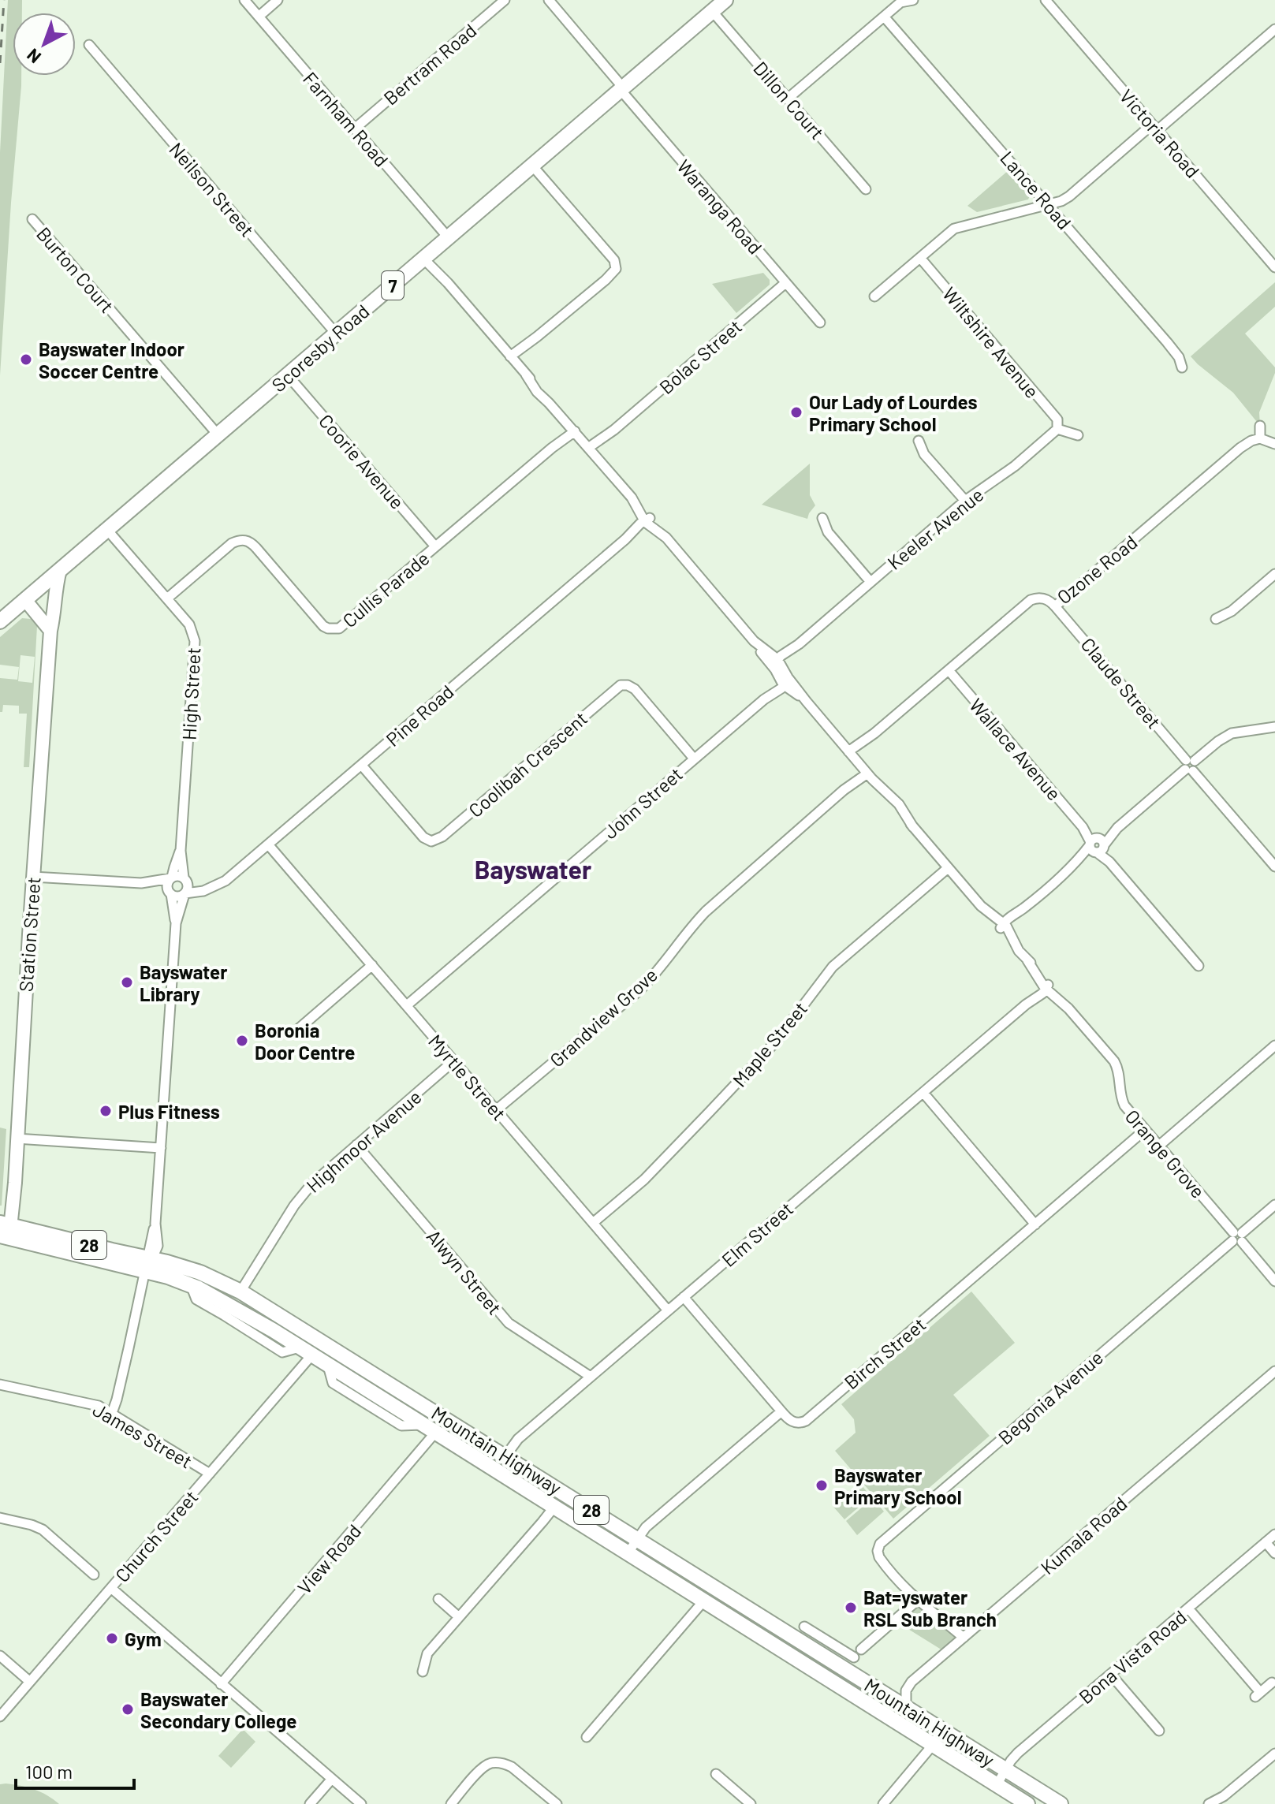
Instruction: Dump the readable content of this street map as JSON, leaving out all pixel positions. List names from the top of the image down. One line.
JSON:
{"streets":{"main road":["7","Scoresby Road","Station Street","28","Mountain Highway"],"street":["Bertram Road","Dillon Court","Farnham Road","Victoria Road","Neilson Street","Lance Road","Waranga Road","Burton Court","Wiltshire Avenue","Bolac Street","Coorie Avenue","Keeler Avenue","Ozone Road","Cullis Parade","Claude Street","High Street","Pine Road","Wallace Avenue","Coolibah Crescent","John Street","Grandview Grove","Maple Street","Myrtle Street","Highmoor Avenue","Orange Grove","Elm Street","Alwyn Street","Birch Street","Begonia Avenue","James Street","Kumala Road","Church Street","View Road","Bona Vista Road"]},"crossings":[["Bertram Road","Farnham Road"],["Dillon Court","Scoresby Road"],["Farnham Road","Scoresby Road"],["Neilson Street","Scoresby Road"],["Waranga Road","Scoresby Road"],["Waranga Road","Bolac Street"],["Burton Court","Scoresby Road"],["Wiltshire Avenue","Keeler Avenue"],["Scoresby Road","Coorie Avenue"],["Scoresby Road","High Street"],["Scoresby Road","Station Street"],["Scoresby Road","Orange Grove"],["Bolac Street","Orange Grove"],["Coorie Avenue","Cullis Parade"],["Keeler Avenue","Orange Grove"],["Ozone Road","Claude Street"],["Ozone Road","Wallace Avenue"],["Ozone Road","Orange Grove"],["Cullis Parade","High Street"],["Cullis Parade","Orange Grove"],["High Street","Pine Road"],["Pine Road","Coolibah Crescent"],["Pine Road","Myrtle Street"],["Pine Road","Orange Grove"],["Coolibah Crescent","John Street"],["John Street","Myrtle Street"],["John Street","Orange Grove"],["Station Street","Mountain Highway"],["Grandview Grove","Myrtle Street"],["Grandview Grove","Orange Grove"],["Maple Street","Myrtle Street"],["Maple Street","Orange Grove"],["Myrtle Street","Highmoor Avenue"],["Myrtle Street","Elm Street"],["Highmoor Avenue","Alwyn Street"],["Highmoor Avenue","Mountain Highway"],["Orange Grove","Elm Street"],["Orange Grove","Birch Street"],["Orange Grove","Begonia Avenue"],["Elm Street","Alwyn Street"],["Elm Street","Mountain Highway"],["James Street","Church Street"],["Mountain Highway","Kumala Road"],["Mountain Highway","Church Street"],["Mountain Highway","View Road"],["Mountain Highway","Bona Vista Road"]],"districts":["Bayswater"],"places":["Bayswater Indoor Soccer Centre","Our Lady of Lourdes Primary School","Bayswater Library","Boronia Door Centre","Plus Fitness","Bayswater Primary School","Bat=yswater RSL Sub Branch","Gym","Bayswater Secondary College"],"scale_bar":"100 m","north":"bottom left"}
